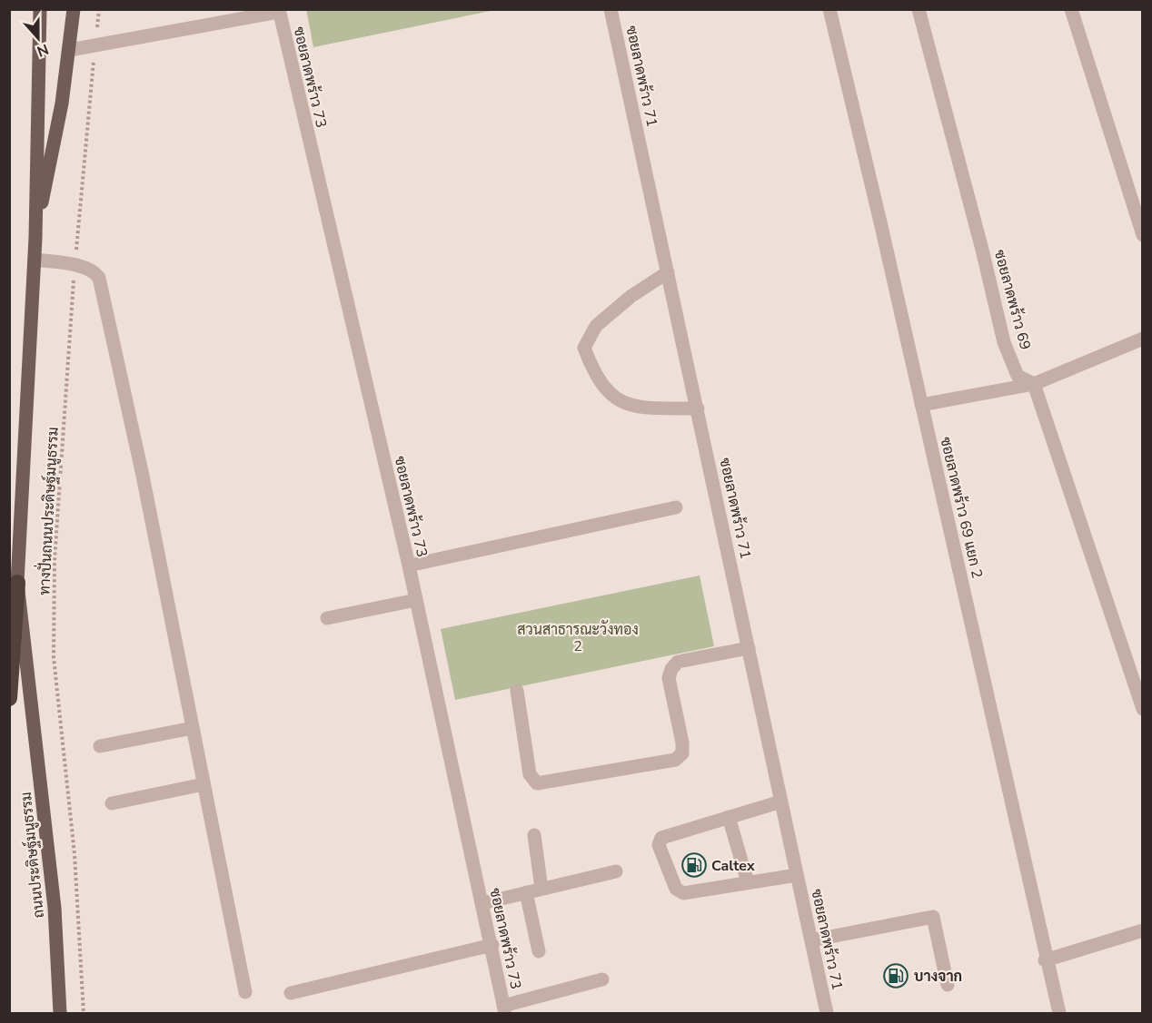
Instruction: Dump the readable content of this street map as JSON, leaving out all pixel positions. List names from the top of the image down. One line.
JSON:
{"streets":{"main road":["ถนนประดิษฐ์มนูธรรม"],"street":["ซอยลาดพร้าว 71","ซอยลาดพร้าว 73","ซอยลาดพร้าว 69","ซอยลาดพร้าว 69 แยก 2"],"path":["ทางปั่นถนนประดิษฐ์มนูธรรม"]},"parks":["สวนสาธารณะวังทอง 2"],"places":{"fuel station":["Caltex","บางจาก"]},"north":"bottom"}
